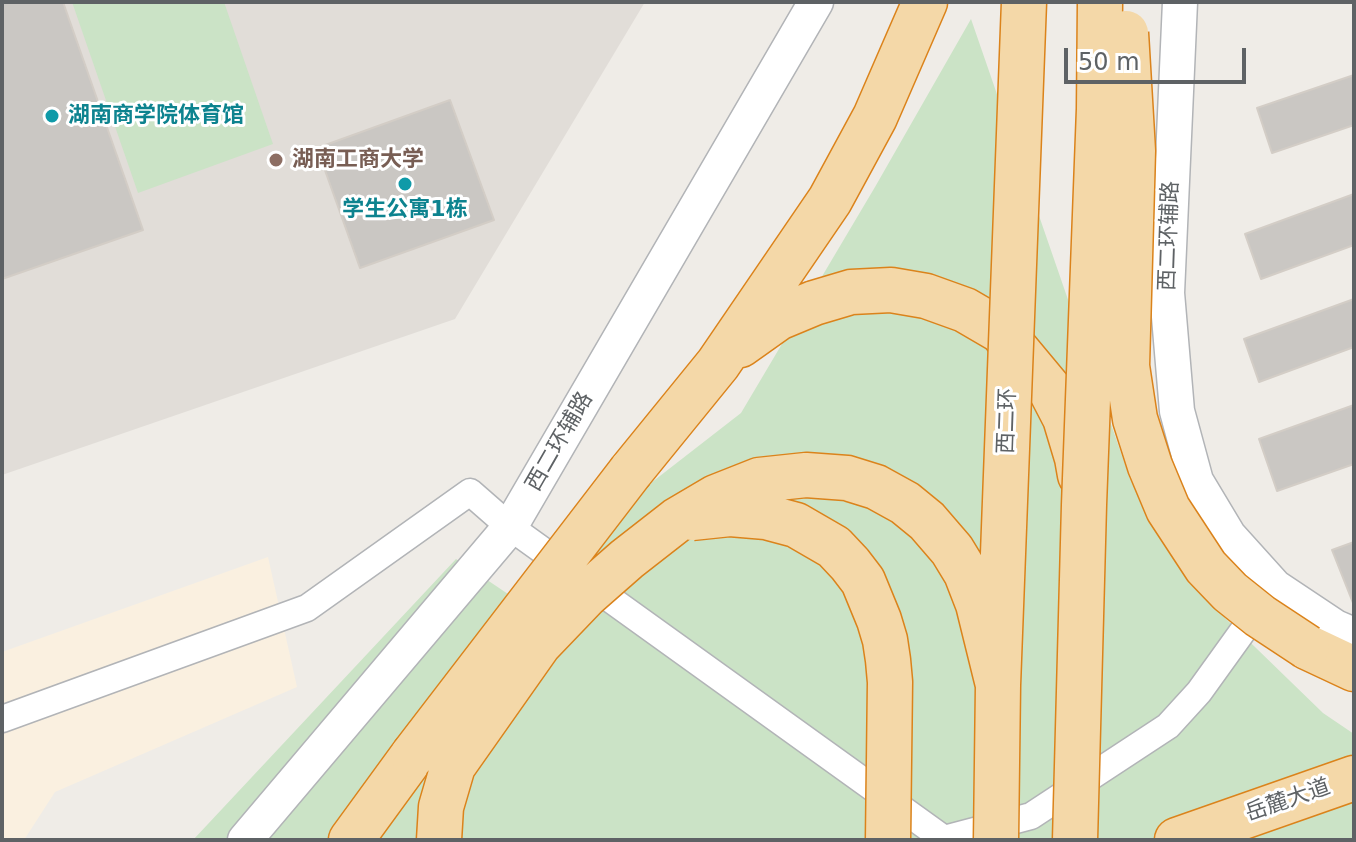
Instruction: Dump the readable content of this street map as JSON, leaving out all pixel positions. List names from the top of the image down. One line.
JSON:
{"streets":{"highway":["西二环","岳麓大道"],"street":["西二环辅路"]},"places":["湖南商学院体育馆","湖南工商大学","学生公寓1栋"],"scale_bar":"50 m"}
